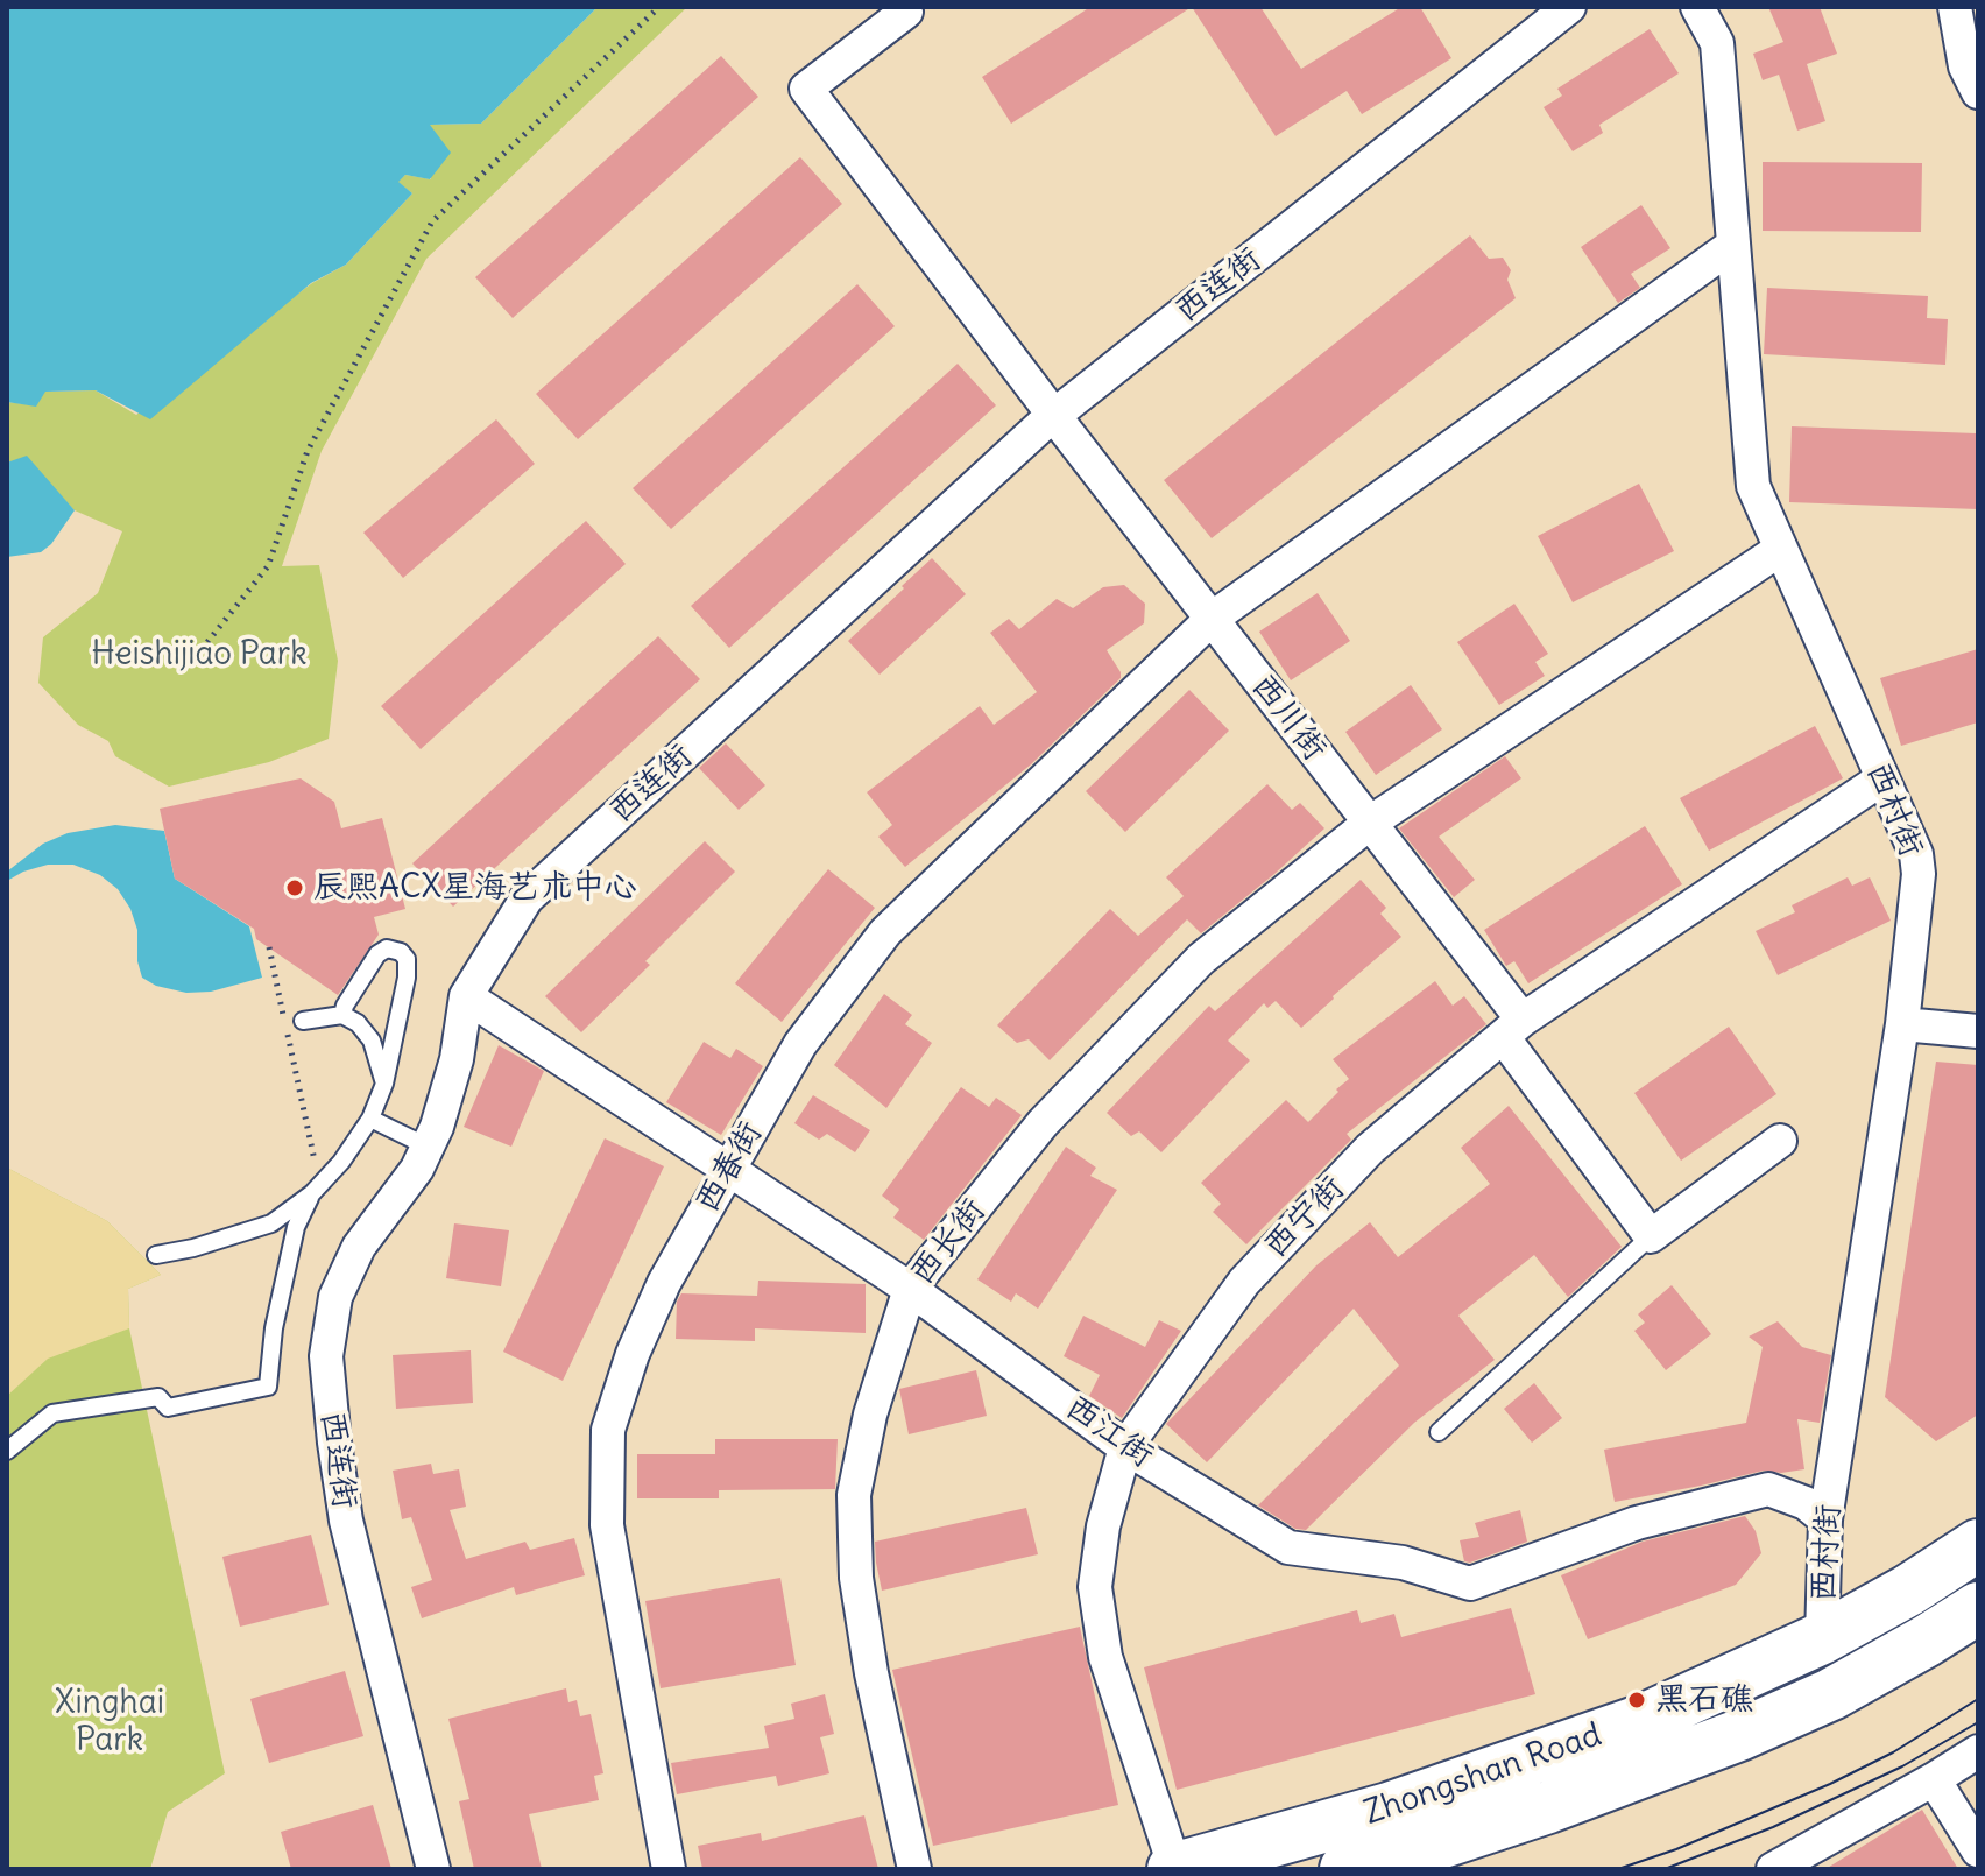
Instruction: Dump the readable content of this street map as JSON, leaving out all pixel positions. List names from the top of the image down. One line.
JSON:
{"streets":{"highway":["Zhongshan Road"],"street":["西连街","西川街","西村街","西春街","西宁街","西长街","西江街"]},"crossings":[["西连街","西川街"],["西连街","西江街"],["西川街","西春街"],["西川街","西宁街"],["西川街","西长街"],["西村街","西春街"],["西村街","西宁街"],["西村街","西长街"],["西村街","西江街"],["西村街","Zhongshan Road"],["西春街","西江街"],["西宁街","西江街"],["西宁街","Zhongshan Road"],["西长街","西江街"]],"parks":["Heishijiao Park","Xinghai Park"],"places":["辰熙ACX星海艺术中心","黑石礁"]}
